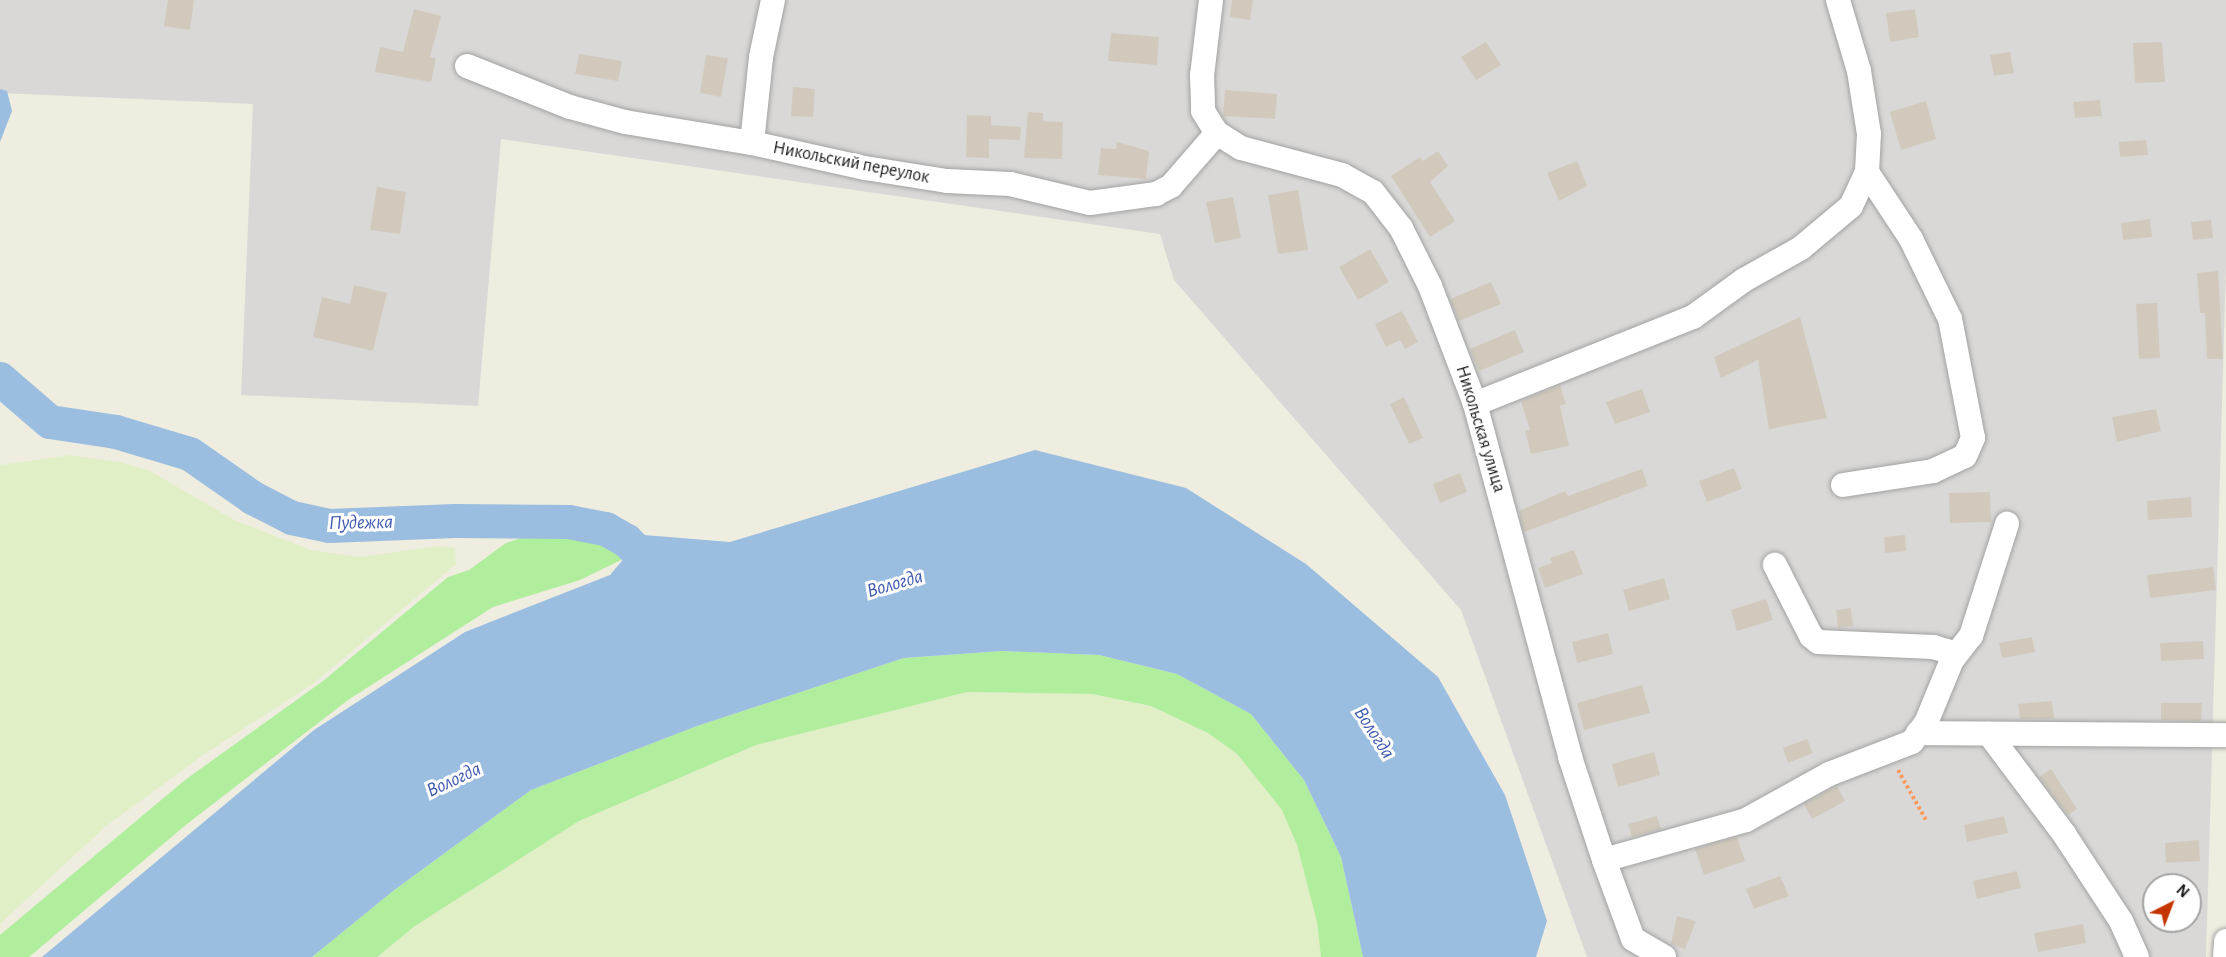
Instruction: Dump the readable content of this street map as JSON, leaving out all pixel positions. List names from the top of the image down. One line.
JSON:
{"streets":{"street":["Никольский переулок","Никольская улица"]},"crossings":[["Никольский переулок","Никольская улица"]],"water":["Пудежка","Вологда"],"north":"top right"}
